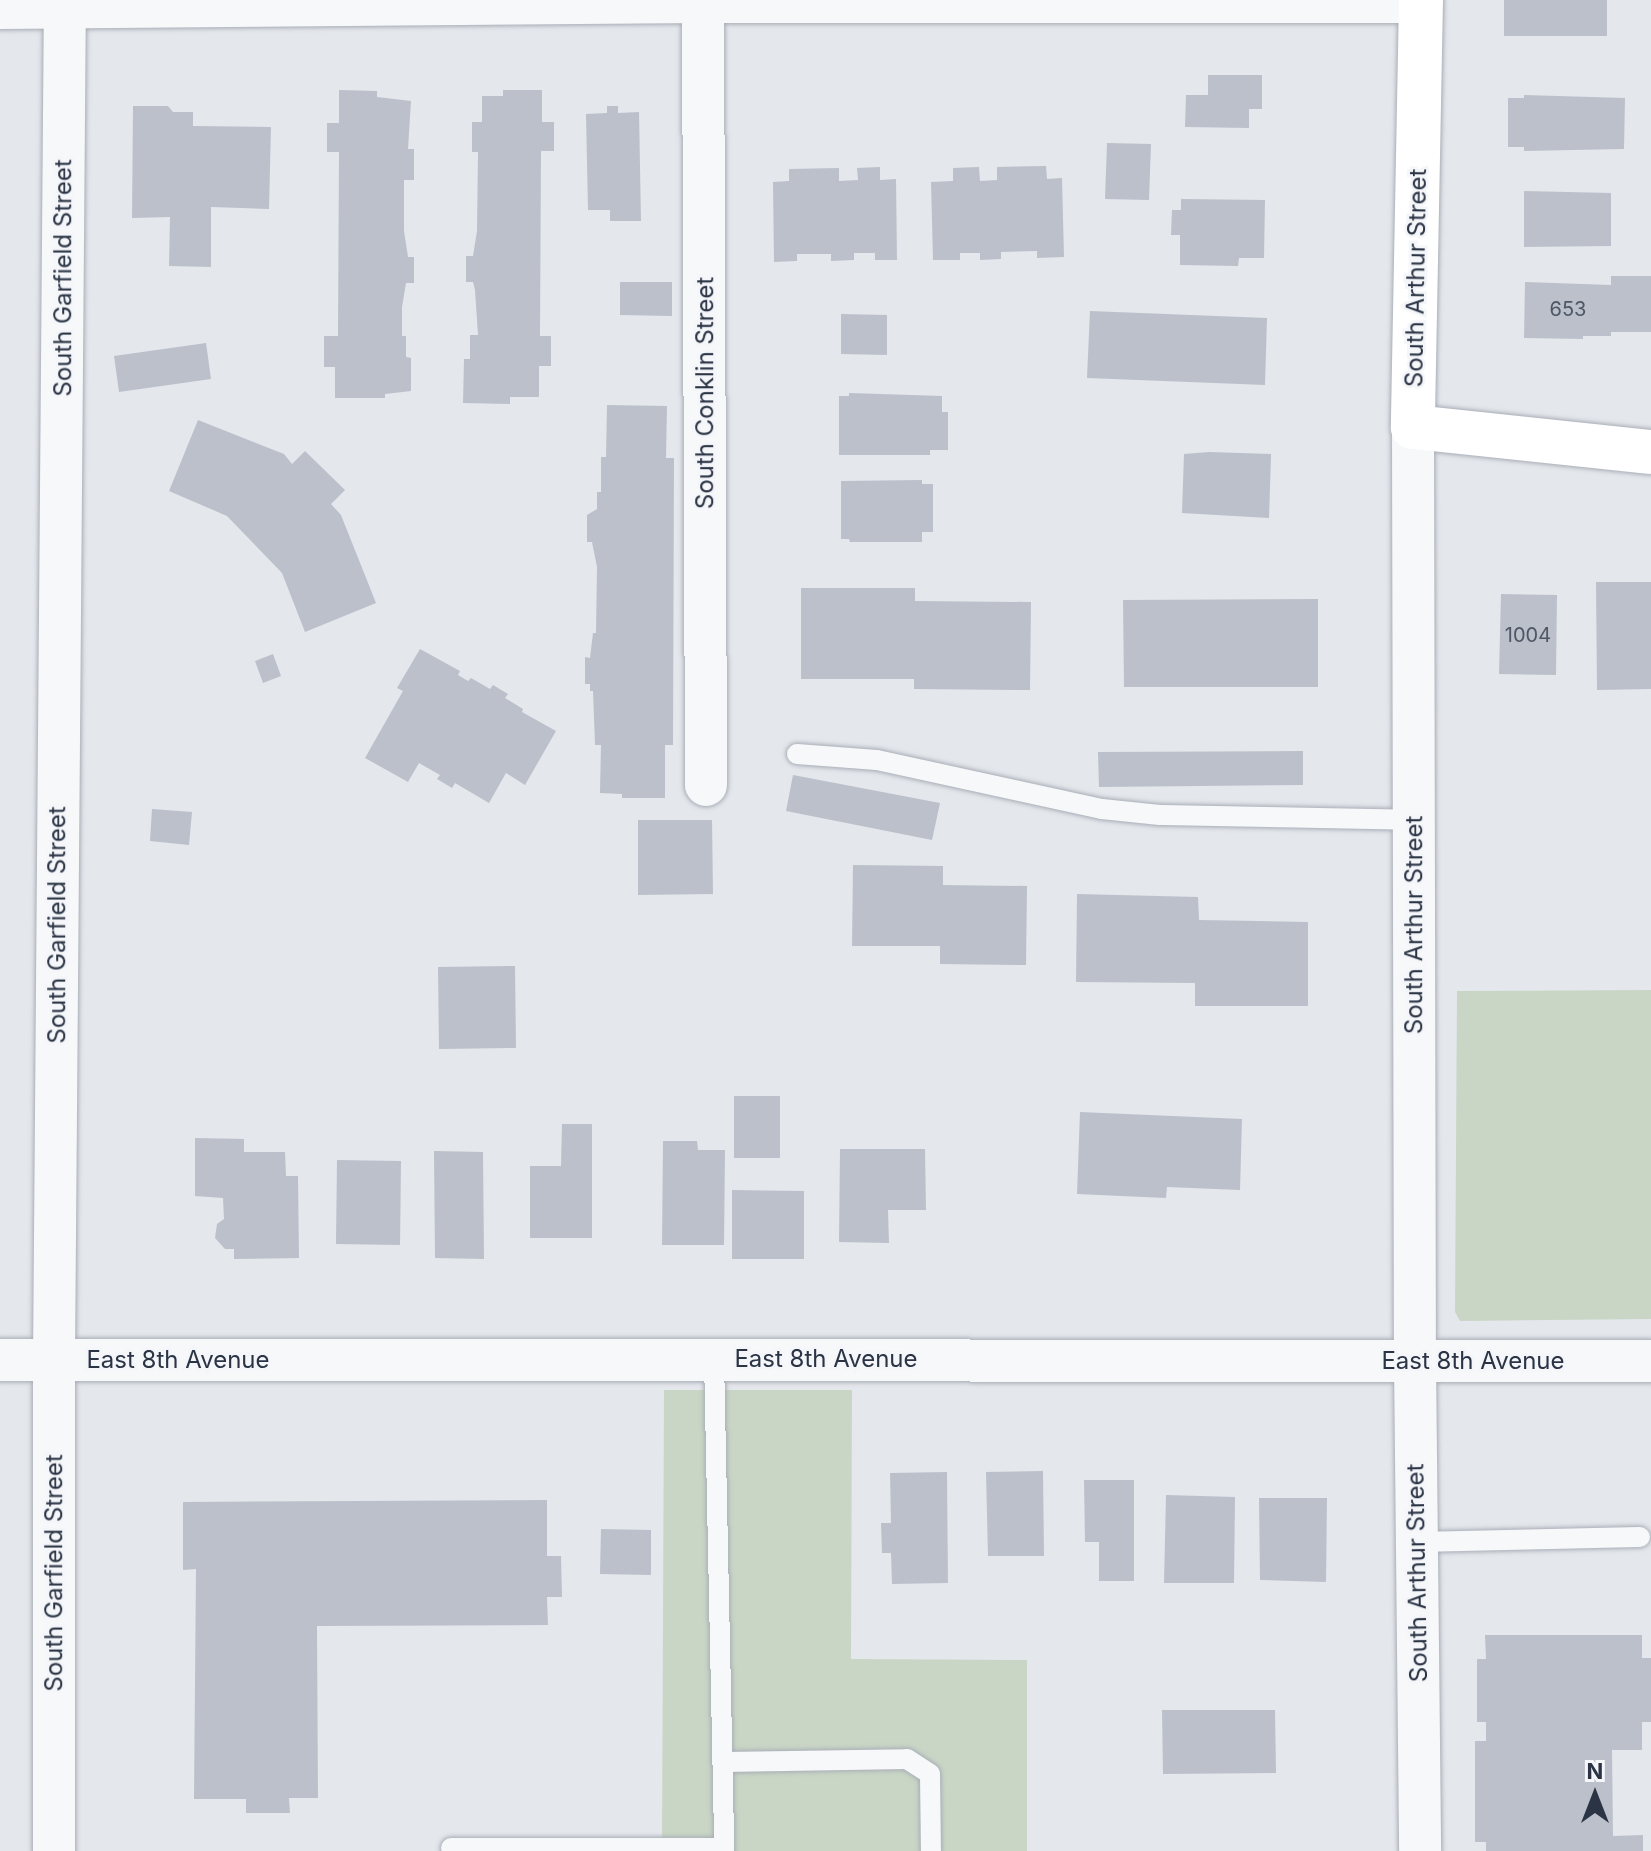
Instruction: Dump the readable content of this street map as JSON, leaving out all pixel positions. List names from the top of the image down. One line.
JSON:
{"streets":{"main road":["South Arthur Street"],"street":["South Garfield Street","South Conklin Street","East 8th Avenue"]},"crossings":[["South Garfield Street","East 8th Avenue"],["South Arthur Street","East 8th Avenue"]],"house_numbers":["653","1004"],"north":"top"}
